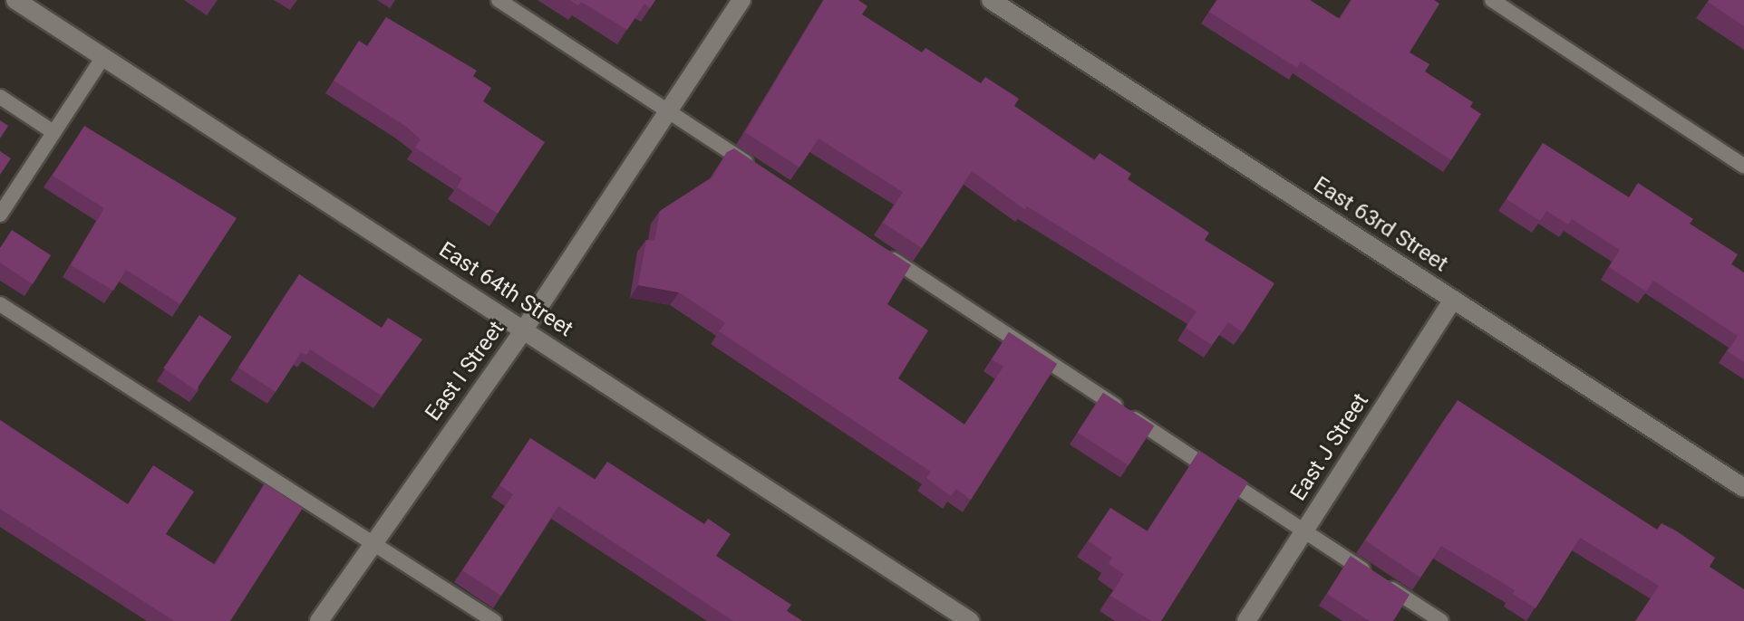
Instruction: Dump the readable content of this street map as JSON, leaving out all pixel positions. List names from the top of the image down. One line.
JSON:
{"streets":{"street":["East 63rd Street","East 64th Street","East I Street","East J Street"]},"crossings":[["East 63rd Street","East J Street"],["East 64th Street","East I Street"]]}
